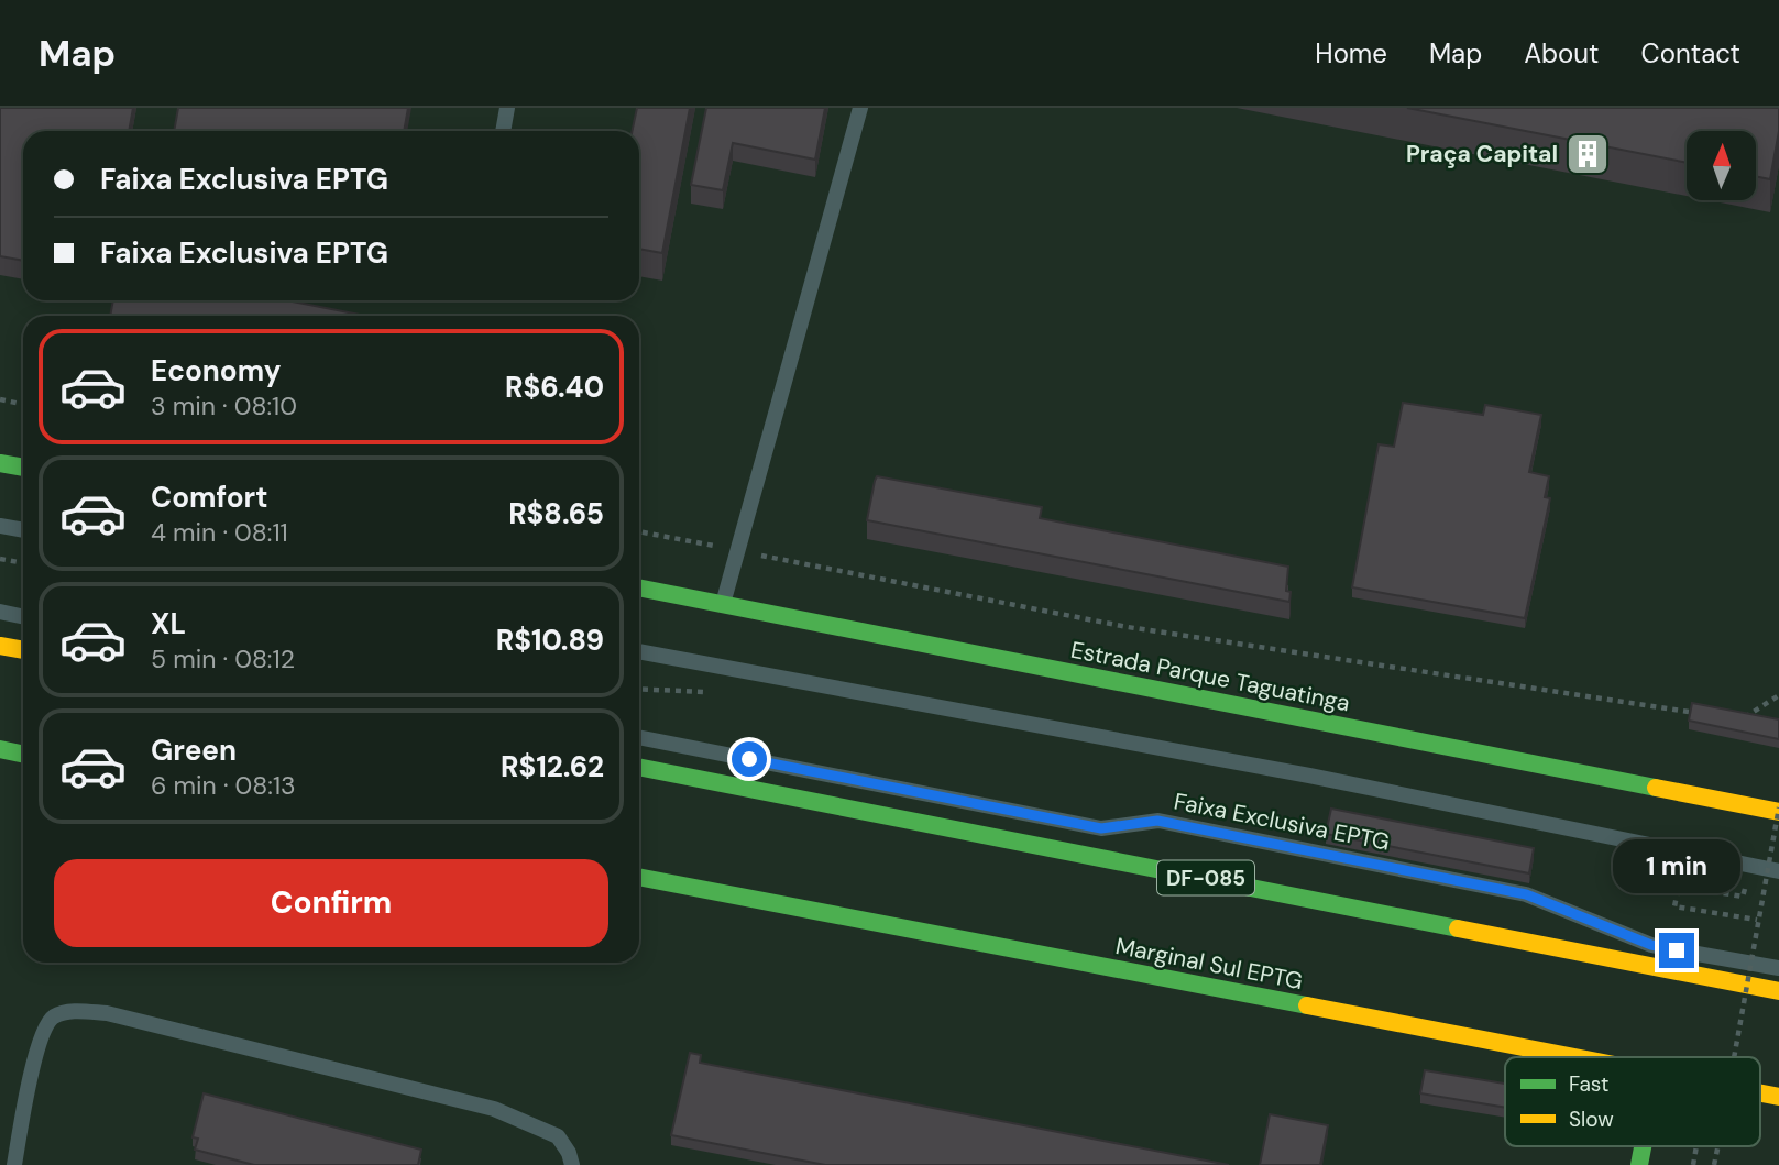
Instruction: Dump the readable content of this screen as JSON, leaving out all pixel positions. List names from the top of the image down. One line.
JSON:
{"streets":{"main road":["Estrada Parque Taguatinga","DF-085","Marginal Sul EPTG"],"lane":["Faixa Exclusiva EPTG"]},"places":{"building":["Praça Capital"]},"legend":["Fast","Slow"],"north":"top","page":{"header":"Map","nav":["Home","Map","About","Contact"],"banner":["Faixa Exclusiva EPTG","Faixa Exclusiva EPTG"],"list":[{"name":"Economy","note":"3 min · 08:10","value":"R$6.40"},{"name":"Comfort","note":"4 min · 08:11","value":"R$8.65"},{"name":"XL","note":"5 min · 08:12","value":"R$10.89"},{"name":"Green","note":"6 min · 08:13","value":"R$12.62"}],"bubble":"1 min","buttons":"Confirm"}}
